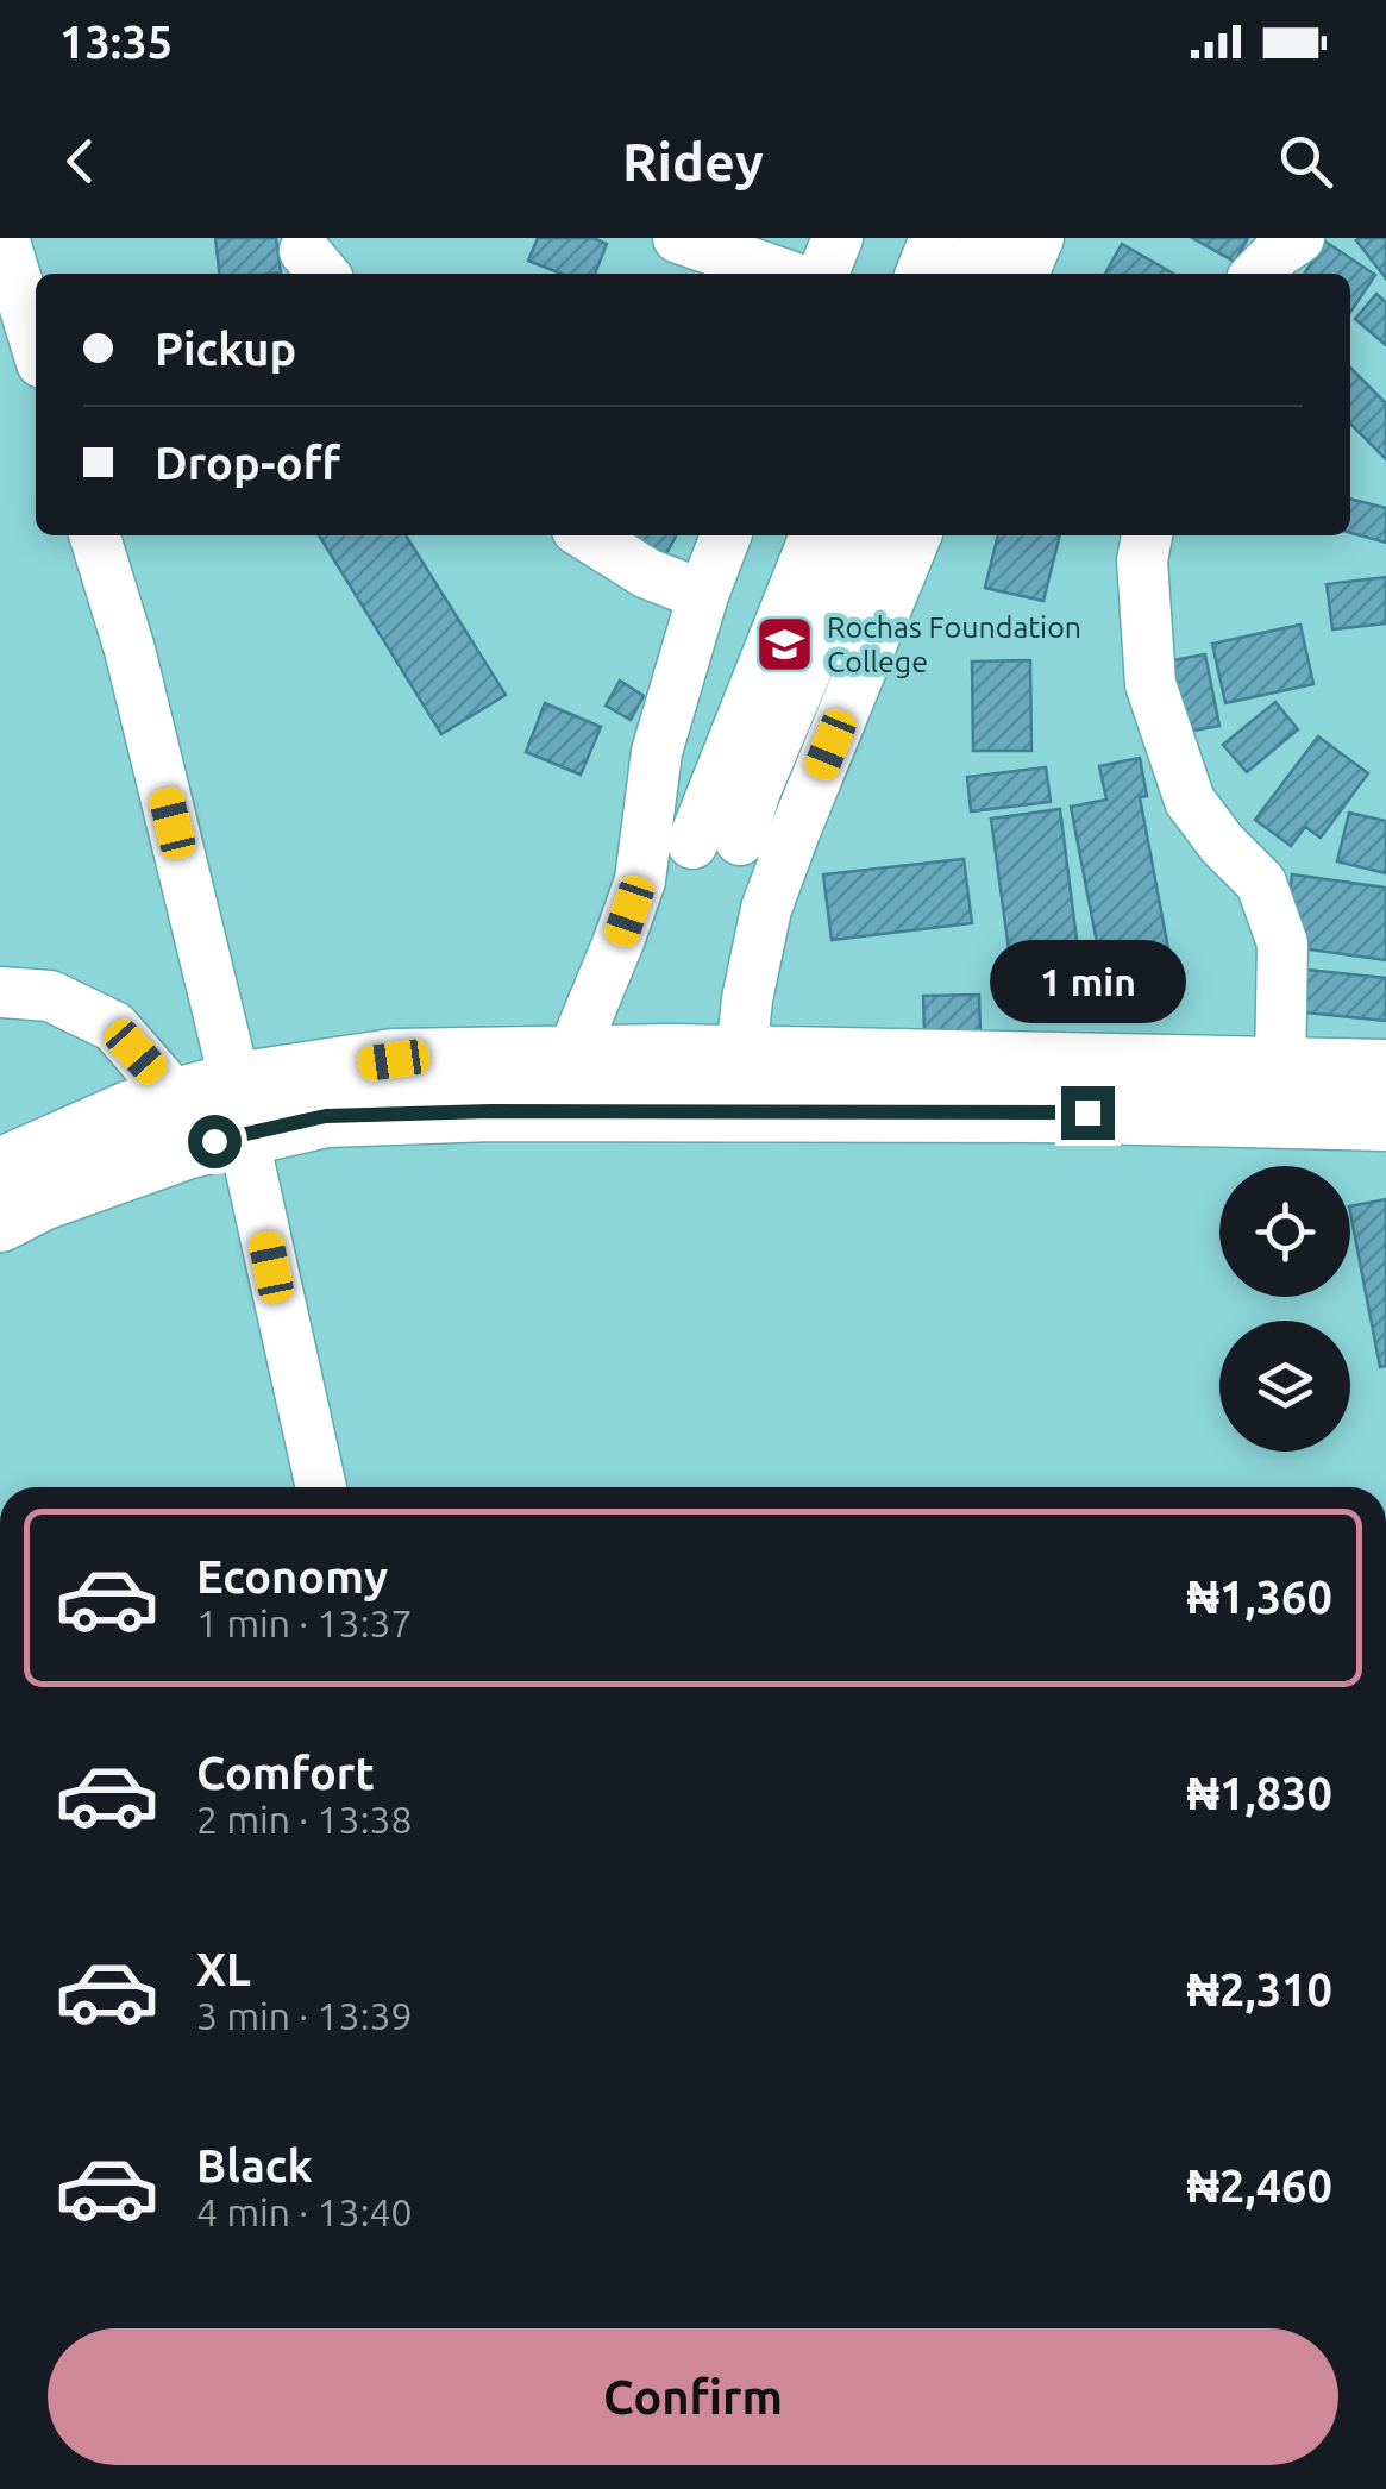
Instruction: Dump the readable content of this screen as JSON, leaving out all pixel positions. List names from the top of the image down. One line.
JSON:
{"places":{"school or university":["Rochas Foundation College"]},"page":{"status":"13:35","header":"Ridey","banner":["Pickup","Drop-off"],"bubble":"1 min","list":[{"name":"Economy","note":"1 min · 13:37","value":"₦1,360"},{"name":"Comfort","note":"2 min · 13:38","value":"₦1,830"},{"name":"XL","note":"3 min · 13:39","value":"₦2,310"},{"name":"Black","note":"4 min · 13:40","value":"₦2,460"}],"buttons":"Confirm"}}
